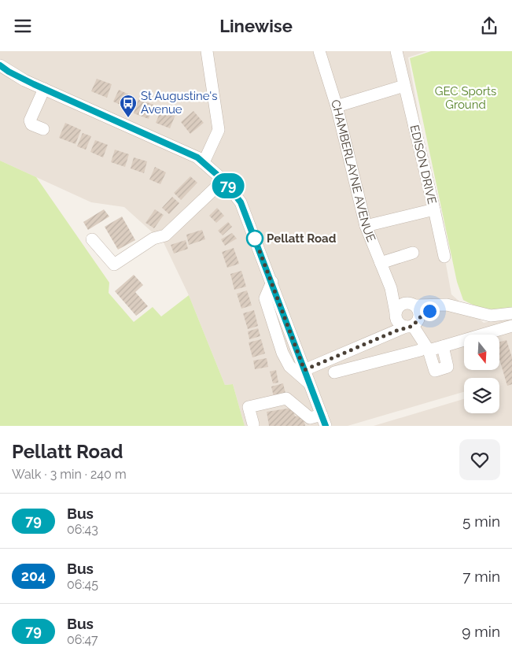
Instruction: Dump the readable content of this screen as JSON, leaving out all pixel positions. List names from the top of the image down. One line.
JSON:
{"streets":{"street":["EDISON DRIVE","CHAMBERLAYNE AVENUE"]},"crossings":[["EDISON DRIVE","CHAMBERLAYNE AVENUE"]],"parks":["GEC Sports Ground"],"places":{"bus stop":["St Augustine's Avenue"],"other":["Pellatt Road"]},"lines":["bus line 79"],"north":"bottom","page":{"header":"Linewise","on_map":"79","heading":["Pellatt Road","Walk · 3 min · 240 m"],"list":[{"mark":"79","name":"Bus","note":"06:43","value":"5 min"},{"mark":"204","name":"Bus","note":"06:45","value":"7 min"},{"mark":"79","name":"Bus","note":"06:47","value":"9 min"}]}}
